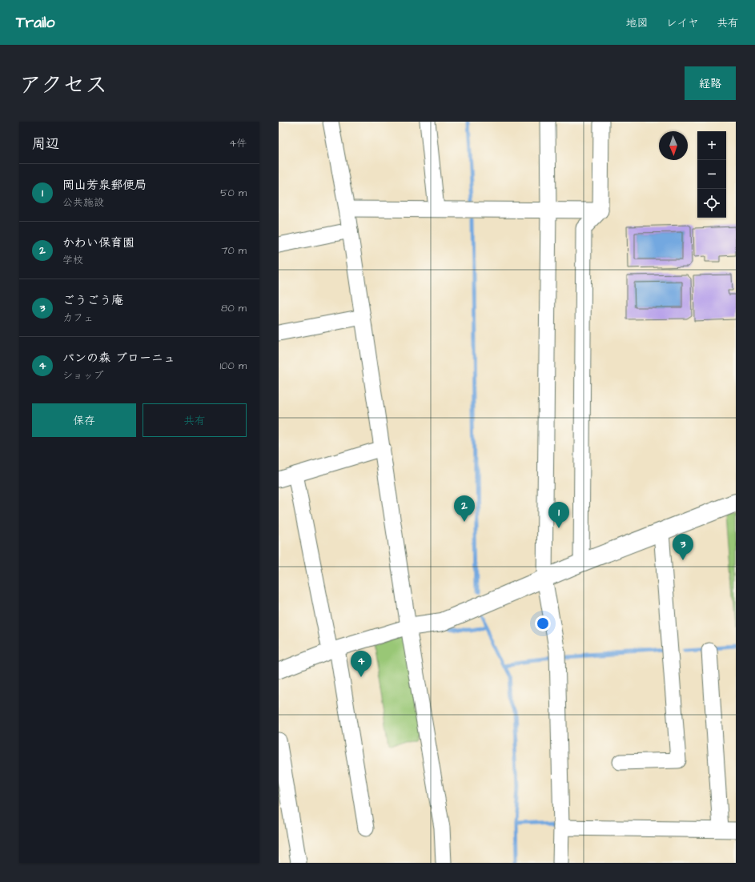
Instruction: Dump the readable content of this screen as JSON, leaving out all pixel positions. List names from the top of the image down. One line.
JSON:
{"north":"bottom","page":{"header":"Trailo","nav":["地図","レイヤ","共有"],"title":"アクセス","buttons":["経路",["保存","共有"]],"heading":["周辺","4件"],"map_buttons":["+","−"],"list":[{"mark":"1","name":"岡山芳泉郵便局","note":"公共施設","value":"50 m"},{"mark":"2","name":"かわい保育園","note":"学校","value":"70 m"},{"mark":"3","name":"ごうごう庵","note":"カフェ","value":"80 m"},{"mark":"4","name":"パンの森 ブローニュ","note":"ショップ","value":"100 m"}],"pins":["2","1","3","4"]}}
